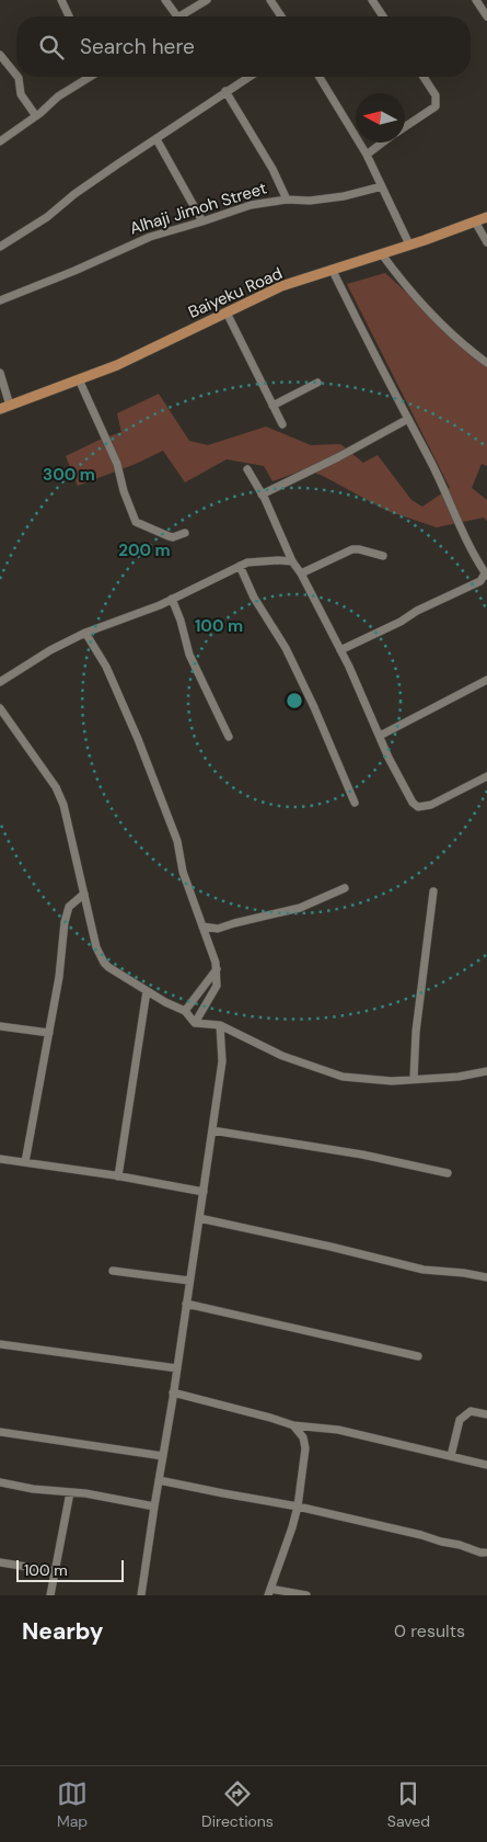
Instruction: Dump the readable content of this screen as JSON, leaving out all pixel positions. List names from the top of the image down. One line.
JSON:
{"streets":{"main road":["Baiyeku Road"],"street":["Alhaji Jimoh Street"]},"scale_bar":"100 m","north":"left","page":{"search":"Search here","scale":"100 m","heading":["Nearby","0 results"],"nav":["Map","Directions","Saved"]},"rings":["300 m","200 m","100 m"]}
